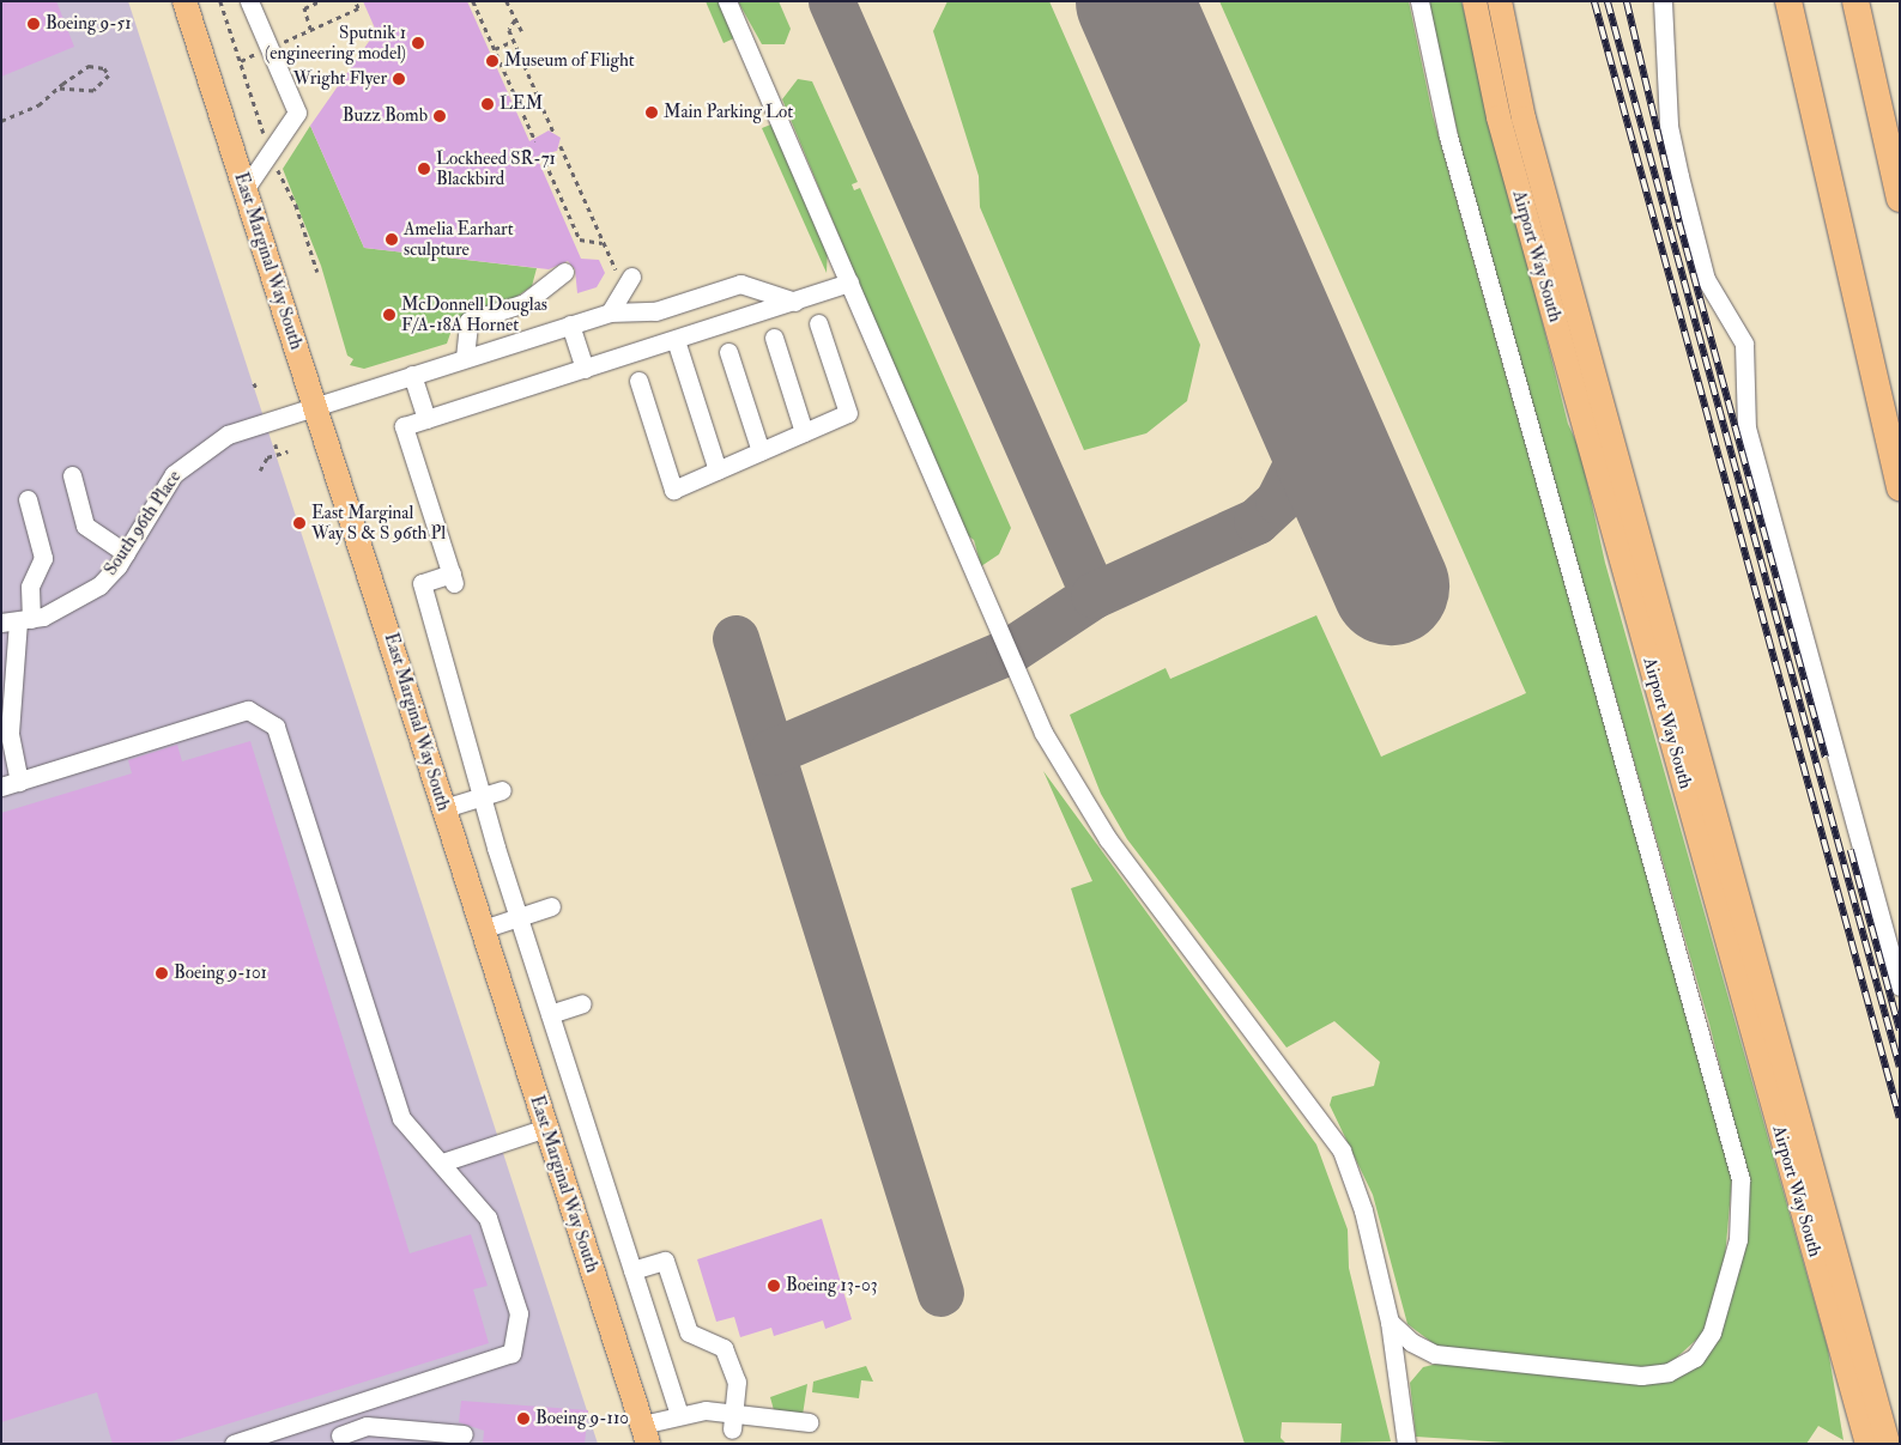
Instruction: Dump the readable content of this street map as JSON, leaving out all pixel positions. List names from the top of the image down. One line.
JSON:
{"streets":{"main road":["Airport Way South","East Marginal Way South"],"street":["South 96th Place"]},"crossings":[["East Marginal Way South","South 96th Place"]],"places":["Boeing 9-51","Sputnik 1 (engineering model)","Museum of Flight","Wright Flyer","LEM","Main Parking Lot","Buzz Bomb","Lockheed SR-71 Blackbird","Amelia Earhart sculpture","McDonnell Douglas F/A-18A Hornet","East Marginal Way S & S 96th Pl","Boeing 9-101","Boeing 13-03","Boeing 9-110"]}
